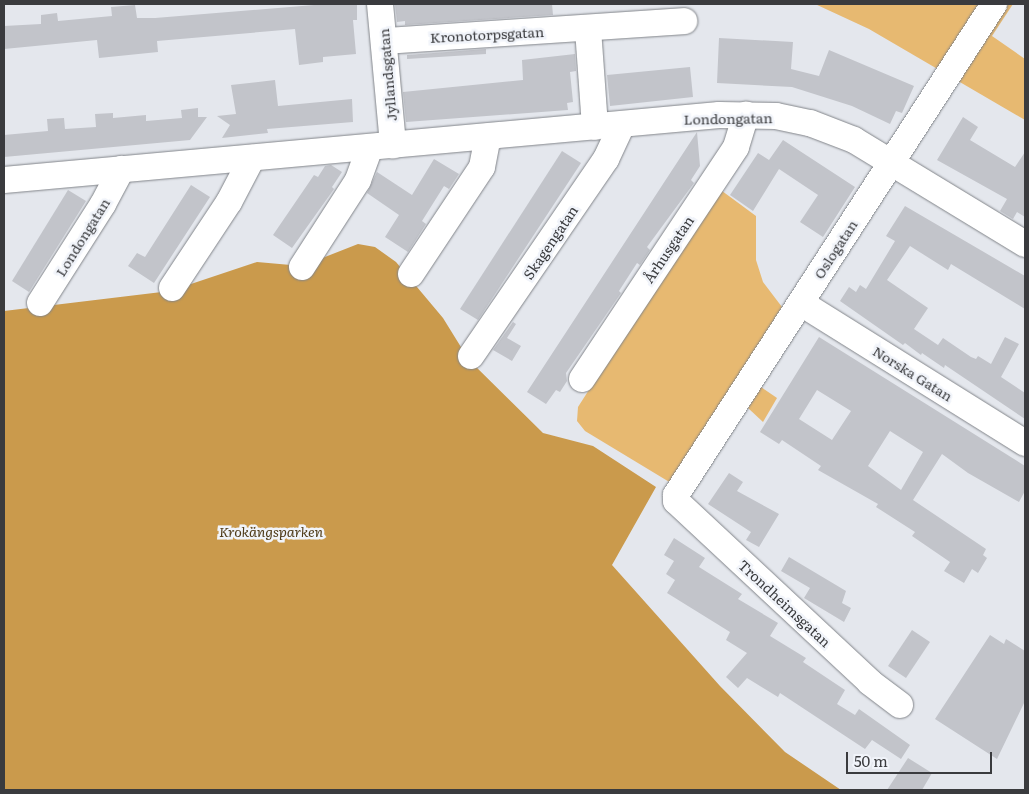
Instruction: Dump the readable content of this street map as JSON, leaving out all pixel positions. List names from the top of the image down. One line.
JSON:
{"streets":{"street":["Kronotorpsgatan","Jyllandsgatan","Londongatan","Skagengatan","Århusgatan","Oslogatan","Norska Gatan","Trondheimsgatan"]},"crossings":[["Kronotorpsgatan","Jyllandsgatan"],["Jyllandsgatan","Londongatan"],["Londongatan","Skagengatan"],["Londongatan","Århusgatan"],["Londongatan","Oslogatan"],["Oslogatan","Norska Gatan"],["Oslogatan","Trondheimsgatan"]],"parks":["Krokängsparken"],"scale_bar":"50 m"}
